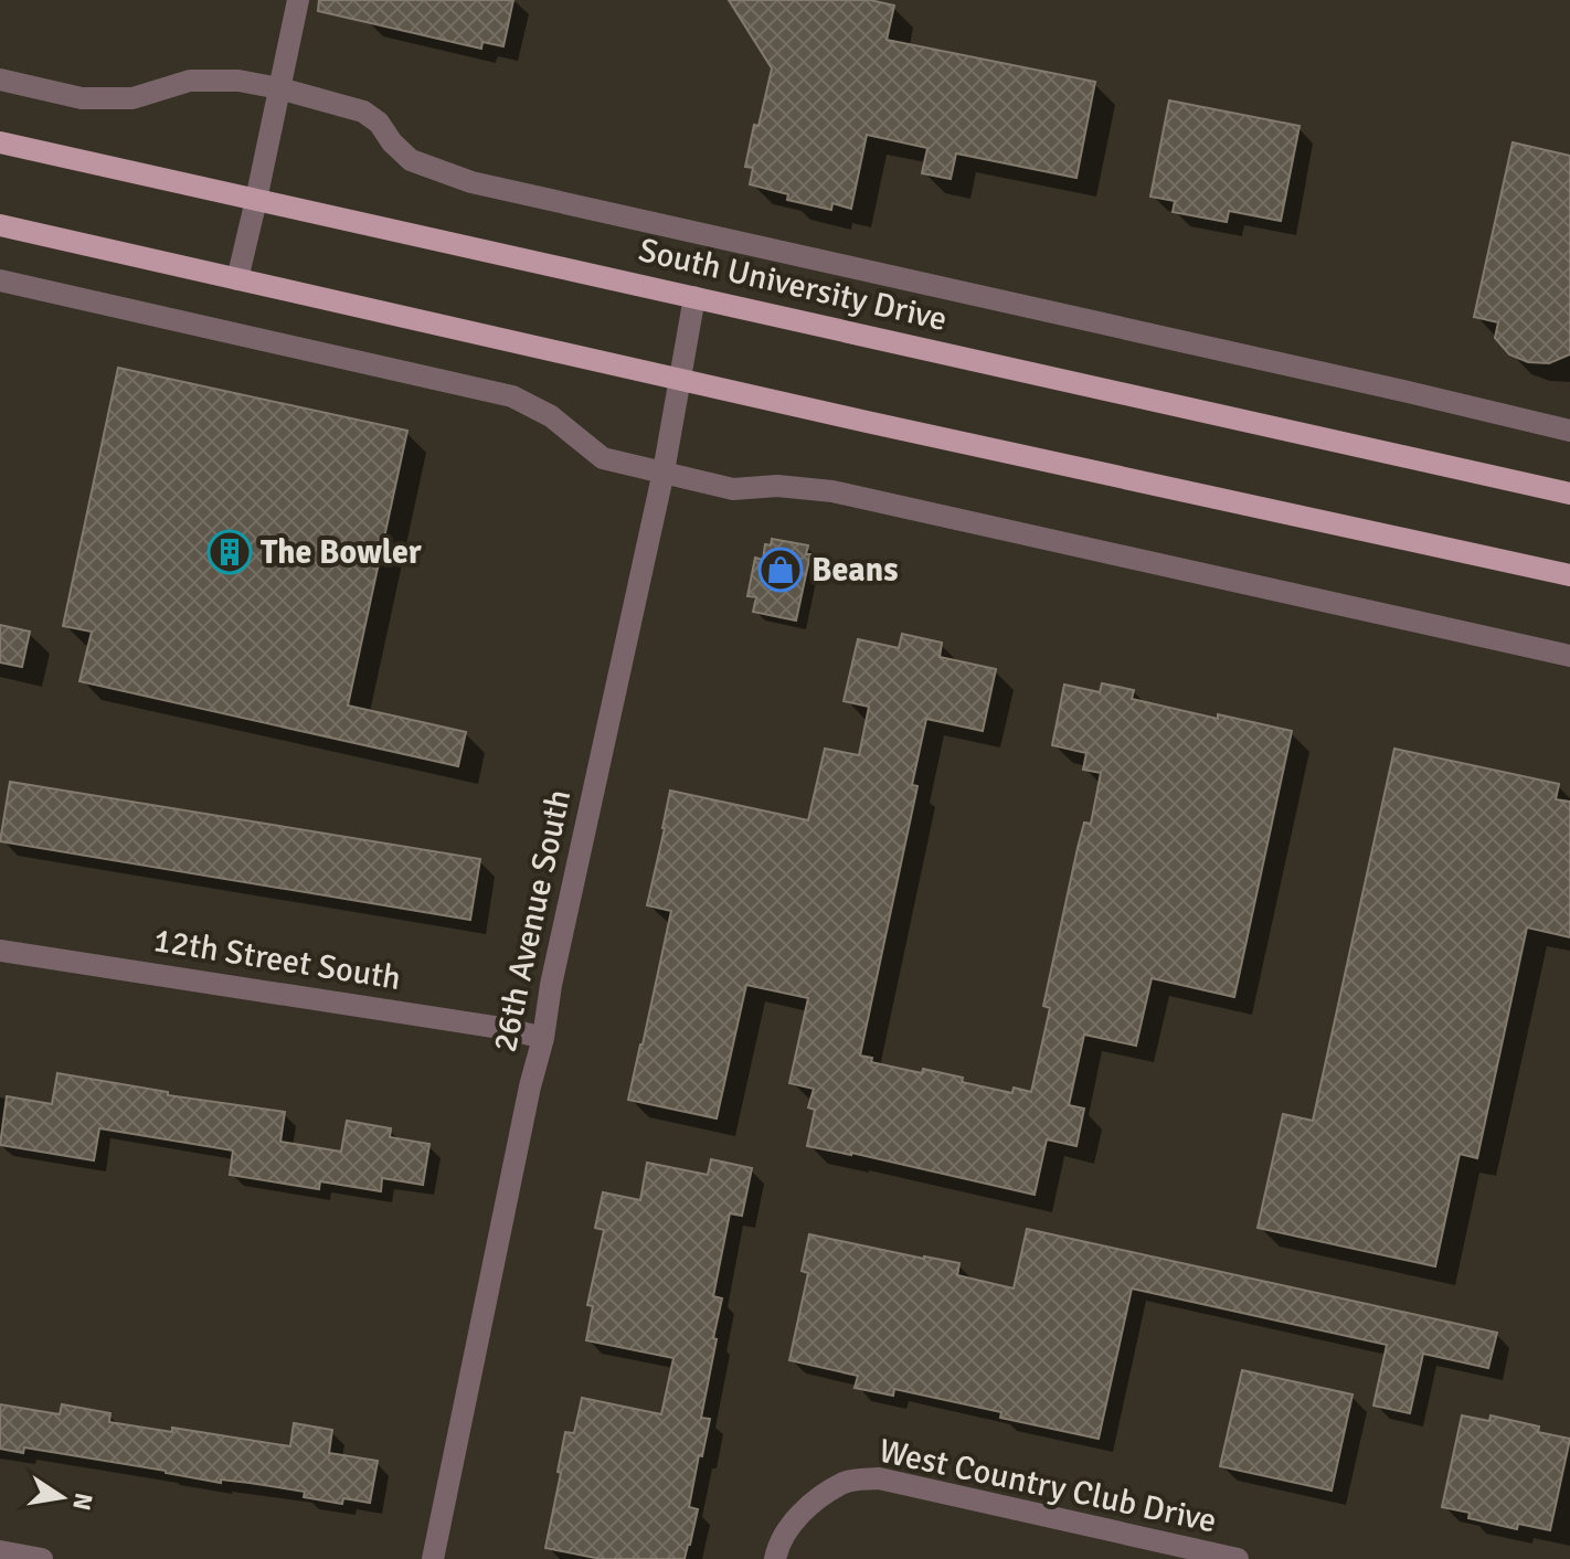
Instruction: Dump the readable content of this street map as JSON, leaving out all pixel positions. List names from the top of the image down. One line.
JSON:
{"streets":{"main road":["South University Drive"],"street":["26th Avenue South","12th Street South","West Country Club Drive"]},"crossings":[["South University Drive","26th Avenue South"],["26th Avenue South","12th Street South"]],"places":{"building":["The Bowler"],"shop":["Beans"]},"north":"right"}
